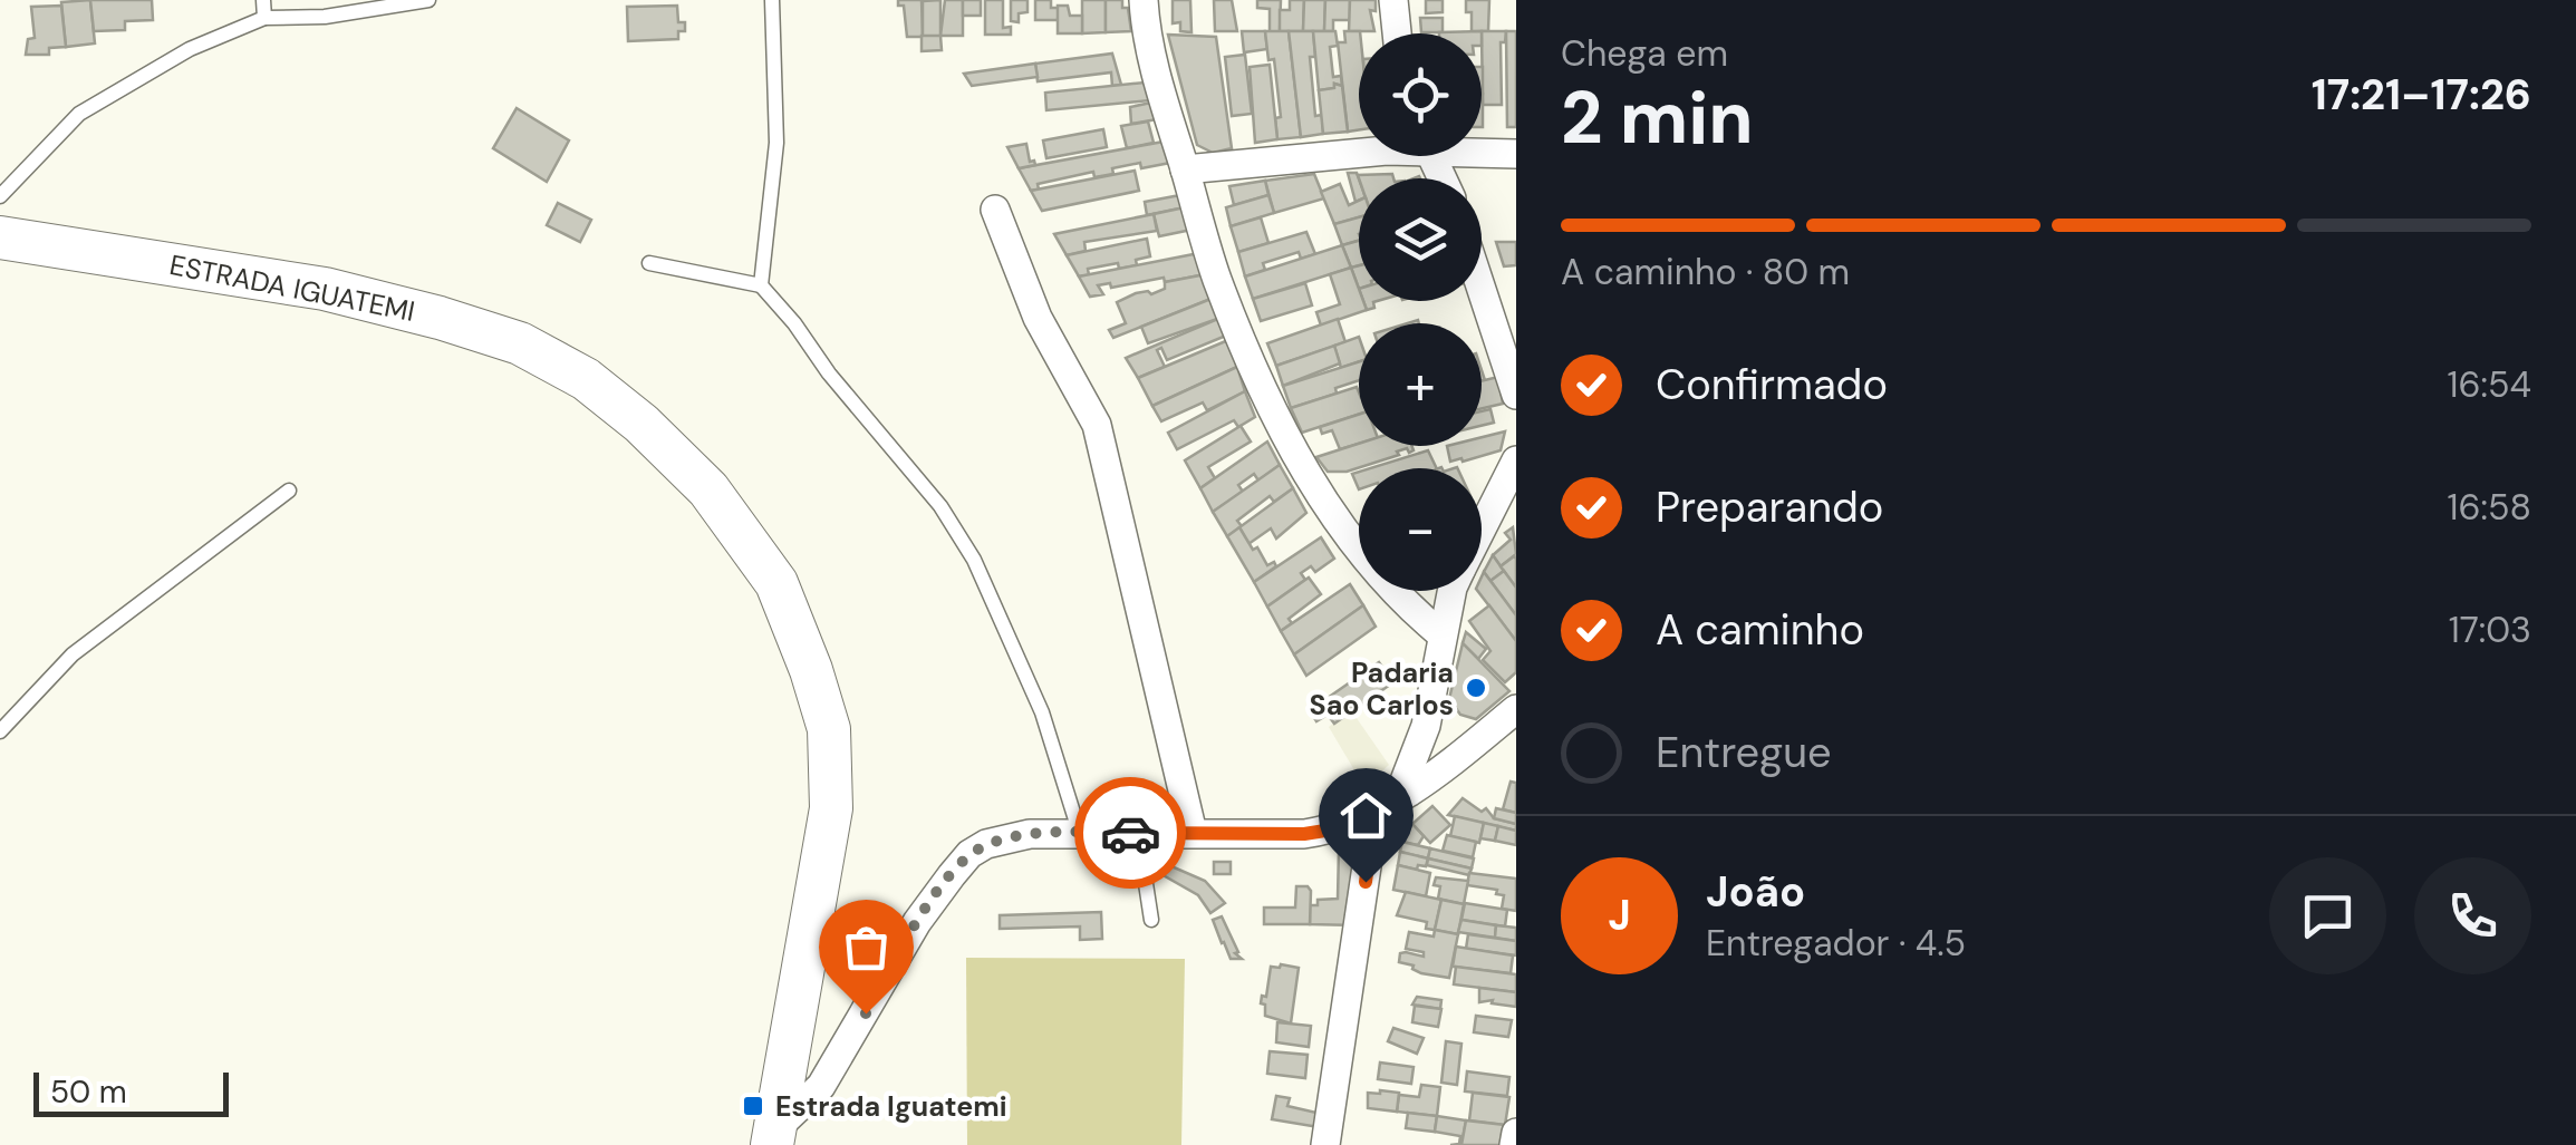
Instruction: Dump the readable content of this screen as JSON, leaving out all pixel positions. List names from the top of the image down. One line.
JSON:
{"streets":{"main road":["ESTRADA IGUATEMI"]},"places":{"other":["Padaria Sao Carlos"],"transit":["Estrada Iguatemi"]},"scale_bar":"50 m","page":{"heading":["2 min","Chega em","17:21–17:26"],"panel":["João","Entregador · 4.5"],"map_buttons":["+","−"],"bar":"A caminho · 80 m","list":[["Confirmado","16:54"],["Preparando","16:58"],["A caminho","17:03"],"Entregue"],"round":"J","scale":"50 m"}}
